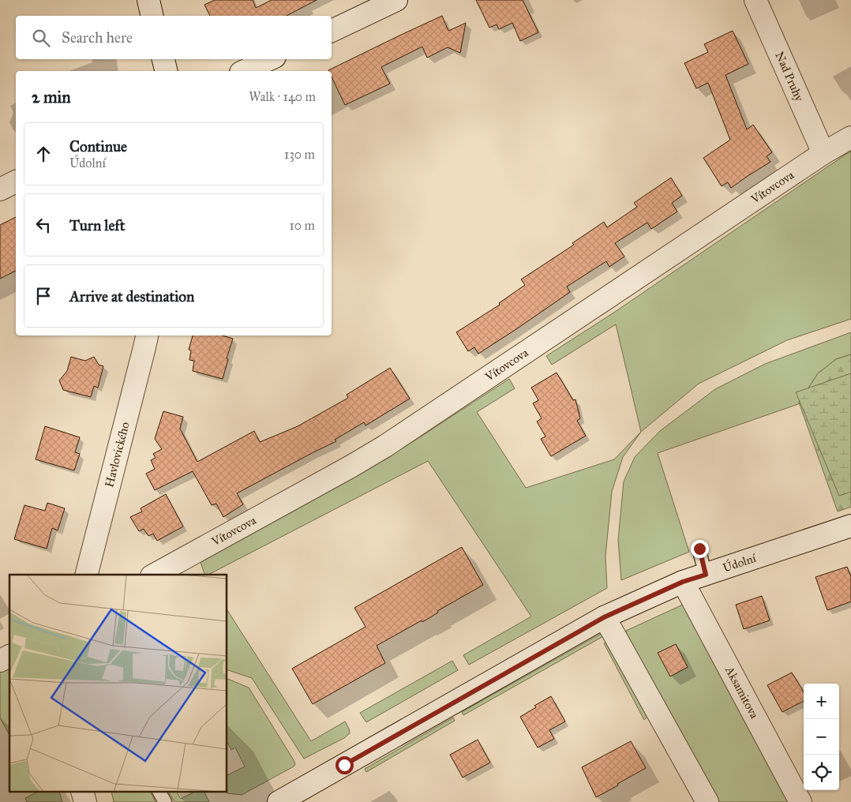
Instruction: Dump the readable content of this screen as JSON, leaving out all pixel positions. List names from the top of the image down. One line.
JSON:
{"streets":{"street":["Nad Pruhy","Vítovcova","Havlovického","Údolní","Aksamitova"]},"crossings":[["Nad Pruhy","Vítovcova"],["Údolní","Aksamitova"]],"page":{"search":"Search here","heading":["2 min","Walk · 140 m"],"list":[["Continue","Údolní","130 m"],["Turn left","10 m"],"Arrive at destination"],"map_buttons":["+","−"]}}
